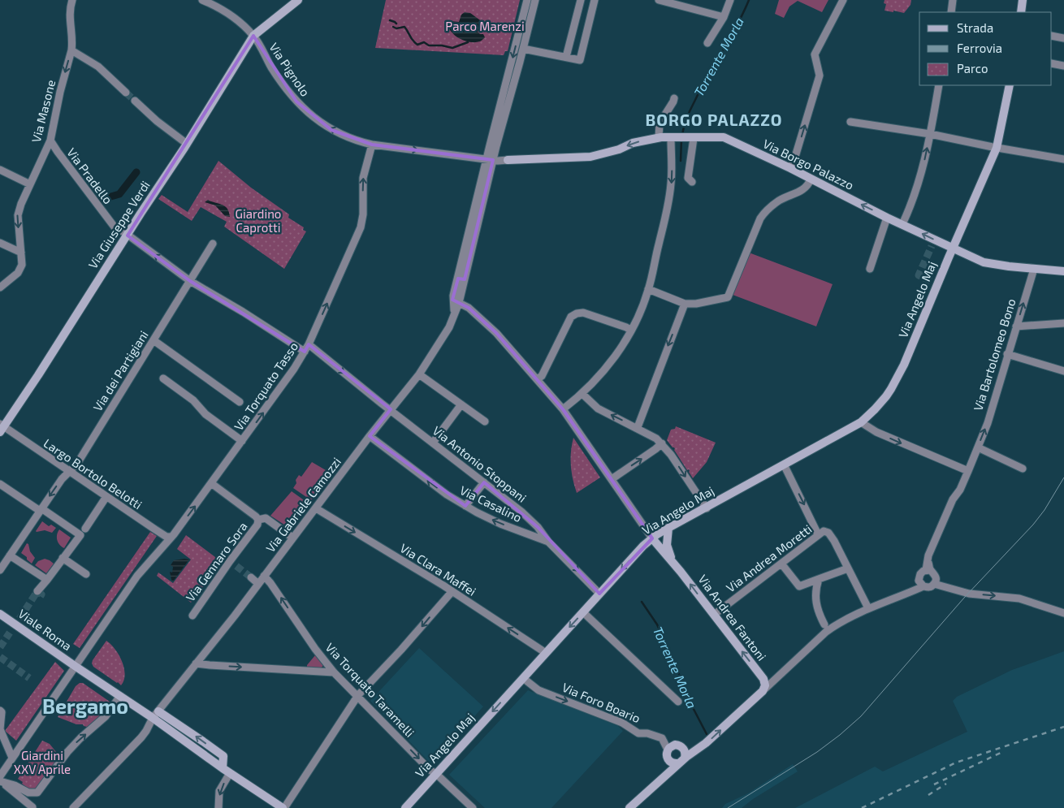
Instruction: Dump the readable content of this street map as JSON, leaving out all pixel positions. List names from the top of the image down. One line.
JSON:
{"streets":{"street":["Via Pignolo","Via Masone","Via Borgo Palazzo","Via Pradello","Via Giuseppe Verdi","Via Angelo Maj","Via Bartolomeo Bono","Via dei Partigiani","Via Torquato Tasso","Via Antonio Stoppani","Largo Bortolo Belotti","Via Casalino","Via Gabriele Camozzi","Via Andrea Moretti","Via Gennaro Sora","Via Clara Maffei","Via Andrea Fantoni","Viale Roma","Via Torquato Taramelli","Via Foro Boario"]},"crossings":[["Via Pignolo","Via Borgo Palazzo"],["Via Pignolo","Via Giuseppe Verdi"],["Via Pignolo","Via Torquato Tasso"],["Via Pignolo","Via Gabriele Camozzi"],["Via Masone","Via Pradello"],["Via Borgo Palazzo","Via Angelo Maj"],["Via Borgo Palazzo","Via Bartolomeo Bono"],["Via Pradello","Via Giuseppe Verdi"],["Via Pradello","Via dei Partigiani"],["Via Pradello","Via Torquato Tasso"],["Via Giuseppe Verdi","Largo Bortolo Belotti"],["Via Angelo Maj","Via Casalino"],["Via Angelo Maj","Via Clara Maffei"],["Via Angelo Maj","Via Andrea Fantoni"],["Via Angelo Maj","Via Torquato Taramelli"],["Via Angelo Maj","Via Foro Boario"],["Via dei Partigiani","Largo Bortolo Belotti"],["Via Torquato Tasso","Via Antonio Stoppani"],["Via Torquato Tasso","Largo Bortolo Belotti"],["Via Torquato Tasso","Viale Roma"],["Via Antonio Stoppani","Via Casalino"],["Via Antonio Stoppani","Via Gabriele Camozzi"],["Via Casalino","Via Gabriele Camozzi"],["Via Gabriele Camozzi","Via Clara Maffei"],["Via Gabriele Camozzi","Viale Roma"],["Via Gabriele Camozzi","Via Torquato Taramelli"],["Via Andrea Moretti","Via Andrea Fantoni"]],"one_way":["Via Masone","Via Borgo Palazzo","Via Bartolomeo Bono","Via Torquato Tasso","Via Andrea Fantoni"],"districts":["BORGO PALAZZO","Bergamo"],"water":["Torrente Morla"],"parks":["Parco Marenzi","Giardino Caprotti","Giardini XXV Aprile"],"legend":["Strada","Ferrovia","Parco"]}
